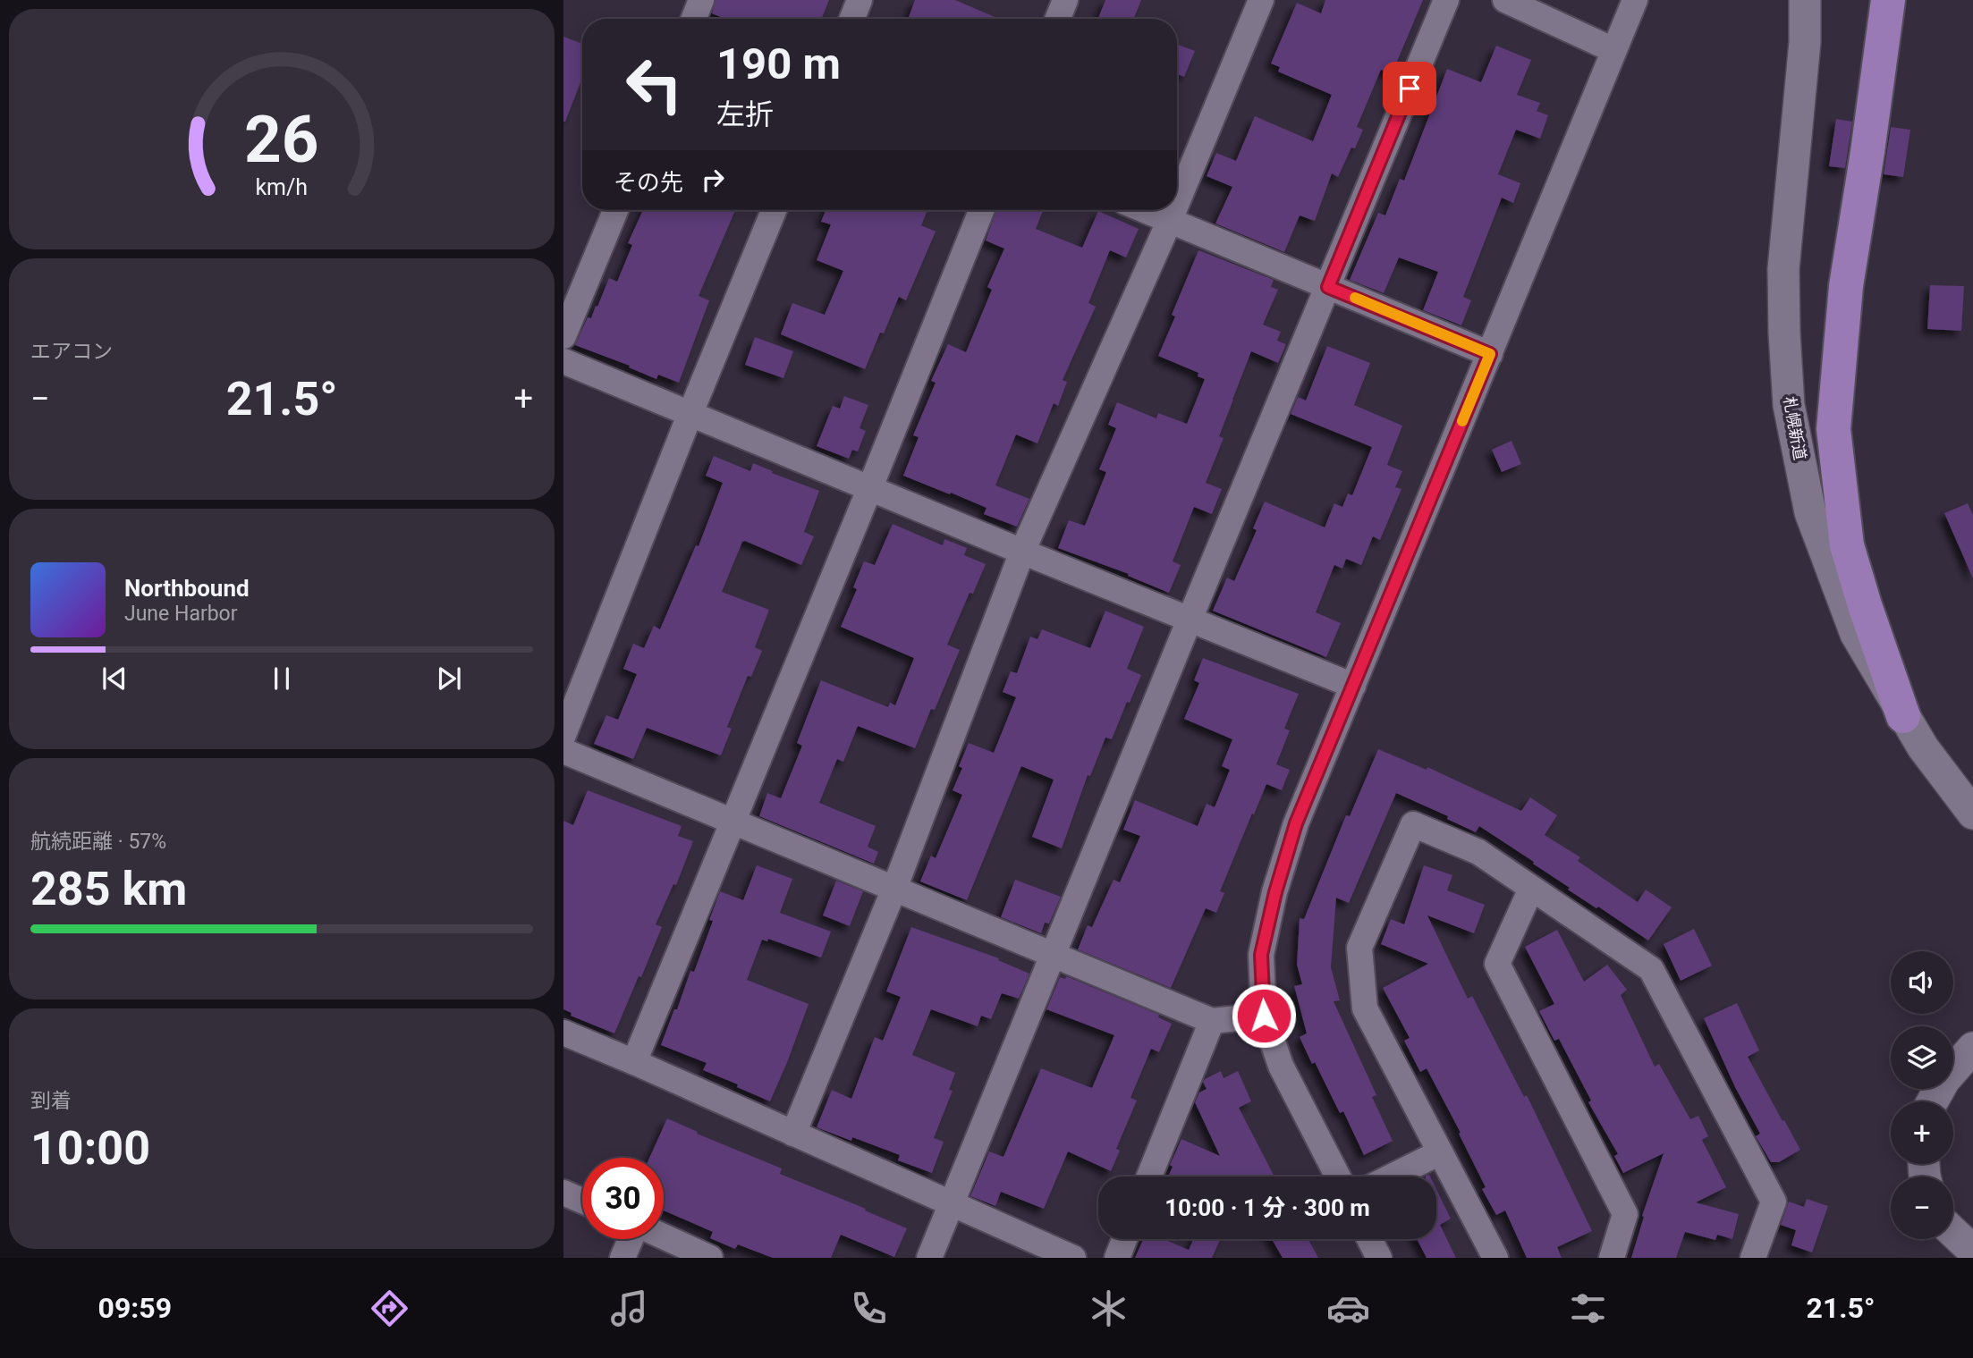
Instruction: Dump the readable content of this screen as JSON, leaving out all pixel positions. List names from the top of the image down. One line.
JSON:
{"streets":{"street":["札幌新道"]},"page":{"turn":["190 m","左折"],"then":"その先","tile":["エアコン",["航続距離 · 57%","285 km"],["到着","10:00"]],"heat":["−","21.5°","+"],"song":["Northbound","June Harbor"],"map_buttons":["+","−"],"limit":"30","trip":"10:00 · 1 分 · 300 m","tabs":["09:59","21.5°"],"gauge":["26","km/h"]}}
